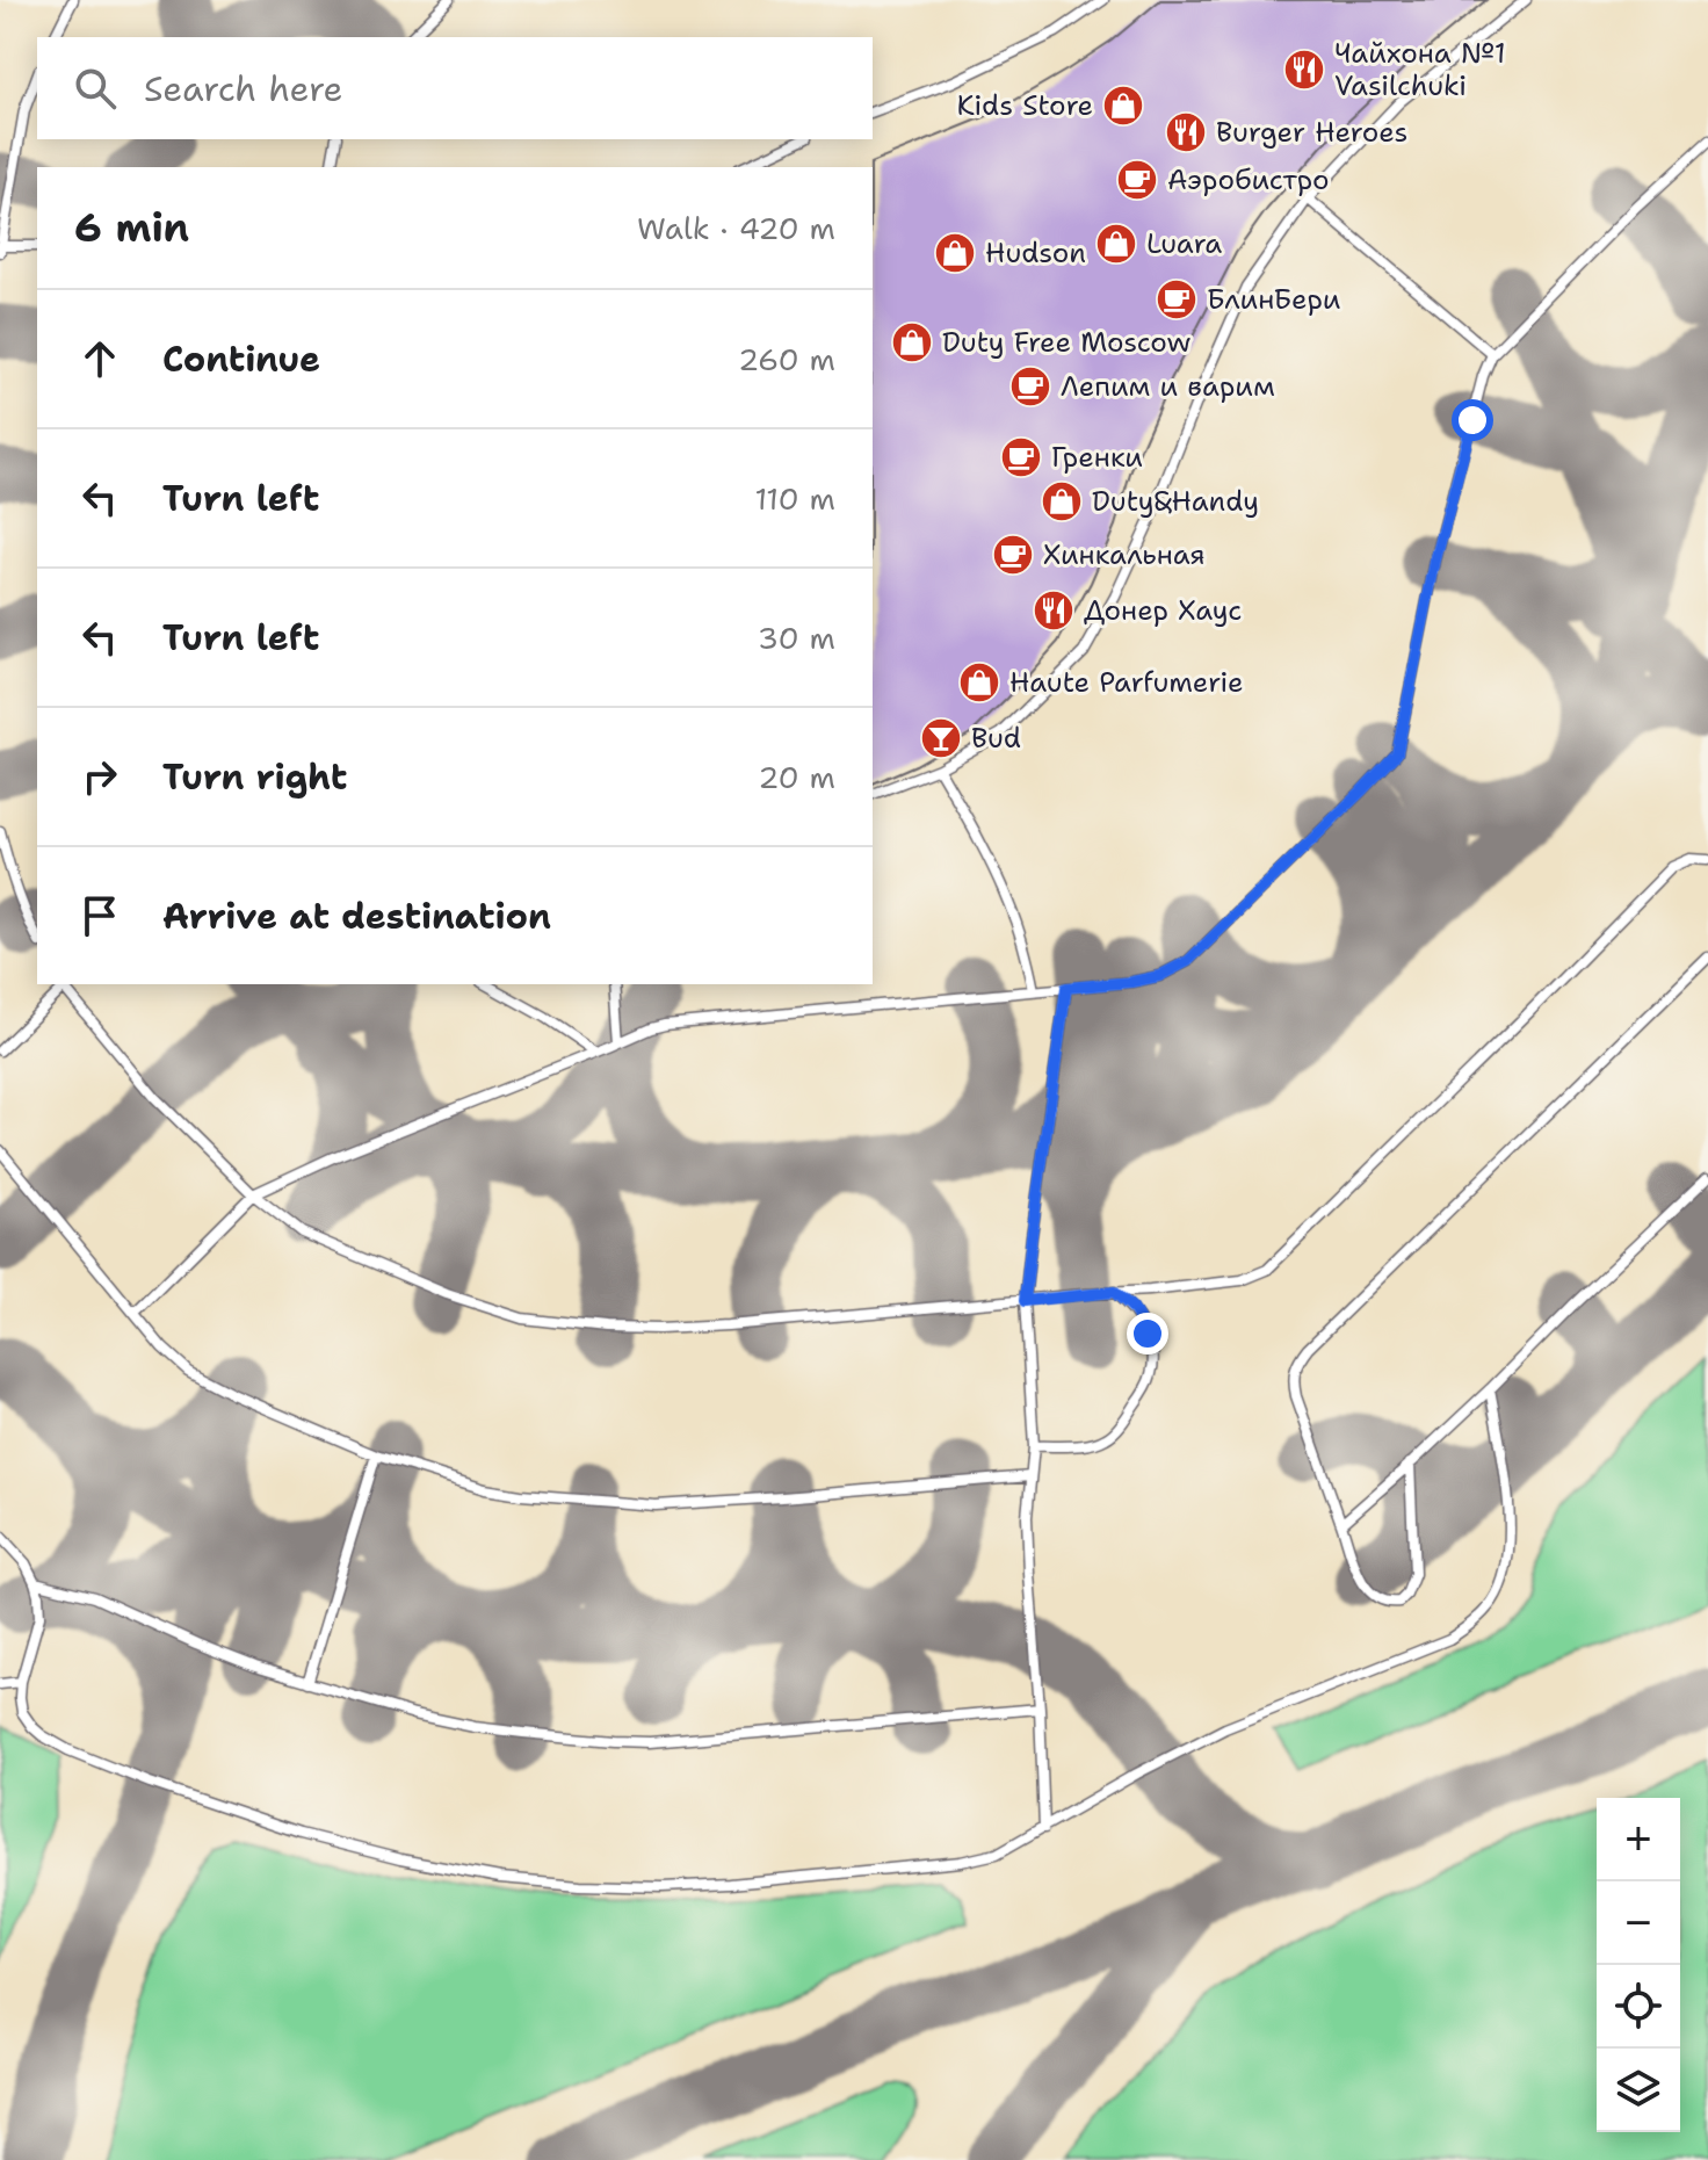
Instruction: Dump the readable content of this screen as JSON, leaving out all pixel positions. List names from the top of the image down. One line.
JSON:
{"places":{"restaurant":["Чайхона №1 Vasilchuki","Burger Heroes","Донер Хаус"],"shop":["Kids Store","Luara","Hudson","Duty Free Moscow","Duty&Handy","Haute Parfumerie"],"cafe":["Аэробистро","БлинБери","Лепим и варим","Гренки","Хинкальная"],"bar":["Bud"]},"page":{"search":"Search here","heading":["6 min","Walk · 420 m"],"list":[["Continue","260 m"],["Turn left","110 m"],["Turn left","30 m"],["Turn right","20 m"],"Arrive at destination"],"map_buttons":["+","−"]}}
